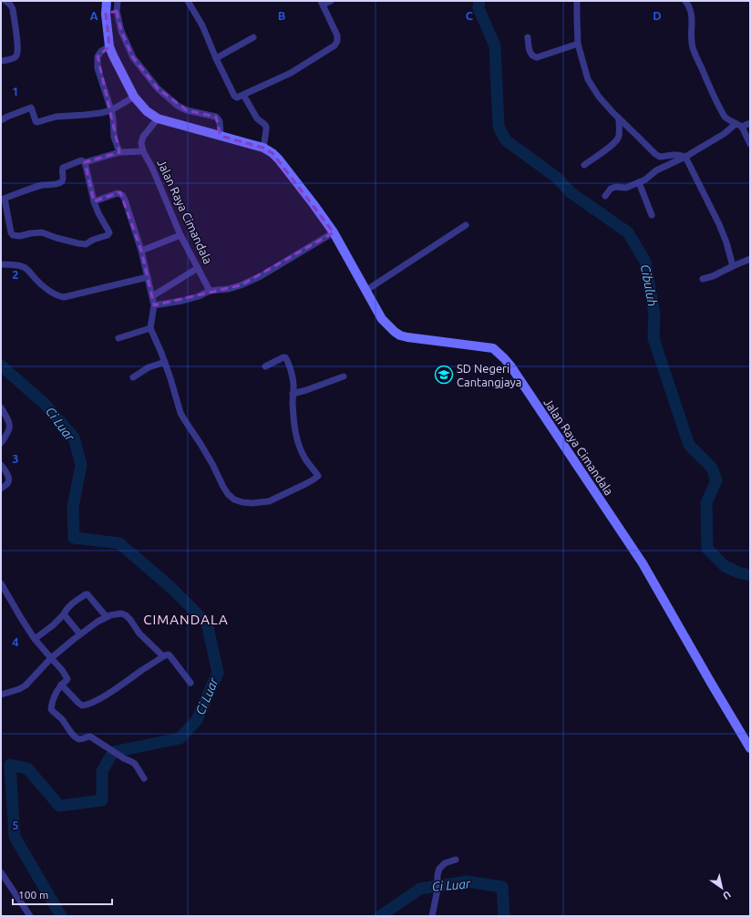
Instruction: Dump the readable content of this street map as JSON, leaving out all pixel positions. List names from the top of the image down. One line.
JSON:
{"streets":{"street":["Jalan Raya Cimandala"]},"districts":["CIMANDALA"],"water":["Cibuluh","Ci Luar"],"places":{"school or university":["SD Negeri Cantangjaya"]},"scale_bar":"100 m","north":"bottom right","grid":{"columns":["A","B","C","D"],"rows":["1","2","3","4","5"]}}
